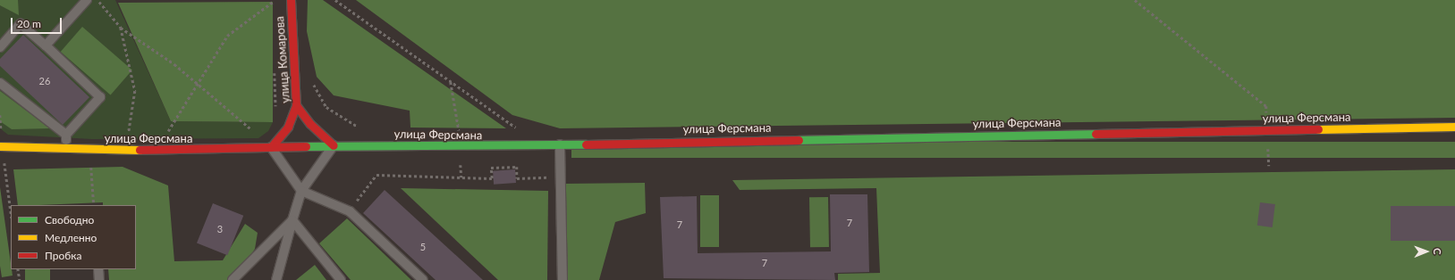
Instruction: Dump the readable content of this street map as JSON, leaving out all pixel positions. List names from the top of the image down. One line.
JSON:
{"streets":{"street":["улица Комарова","улица Ферсмана"]},"crossings":[["улица Комарова","улица Ферсмана"]],"house_numbers":["26","7","7","3","5","7"],"legend":["Свободно","Медленно","Пробка"],"scale_bar":"20 m","north":"right"}
